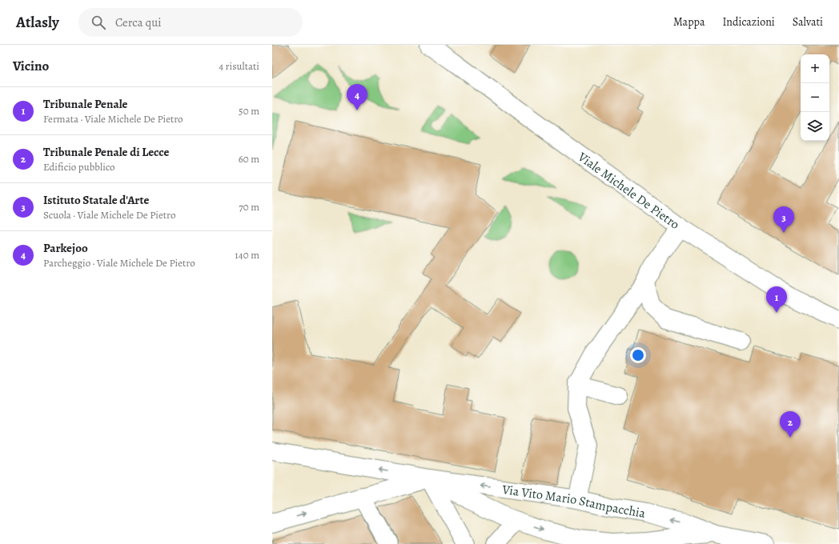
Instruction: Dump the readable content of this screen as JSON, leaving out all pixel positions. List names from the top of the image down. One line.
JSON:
{"streets":{"street":["Viale Michele De Pietro","Via Vito Mario Stampacchia"]},"page":{"header":"Atlasly","search":"Cerca qui","nav":["Mappa","Indicazioni","Salvati"],"heading":["Vicino","4 risultati"],"map_buttons":["+","−"],"pins":["4","3","1","2"],"list":[{"mark":"1","name":"Tribunale Penale","note":"Fermata · Viale Michele De Pietro","value":"50 m"},{"mark":"2","name":"Tribunale Penale di Lecce","note":"Edificio pubblico","value":"60 m"},{"mark":"3","name":"Istituto Statale d'Arte","note":"Scuola · Viale Michele De Pietro","value":"70 m"},{"mark":"4","name":"Parkejoo","note":"Parcheggio · Viale Michele De Pietro","value":"140 m"}]}}
